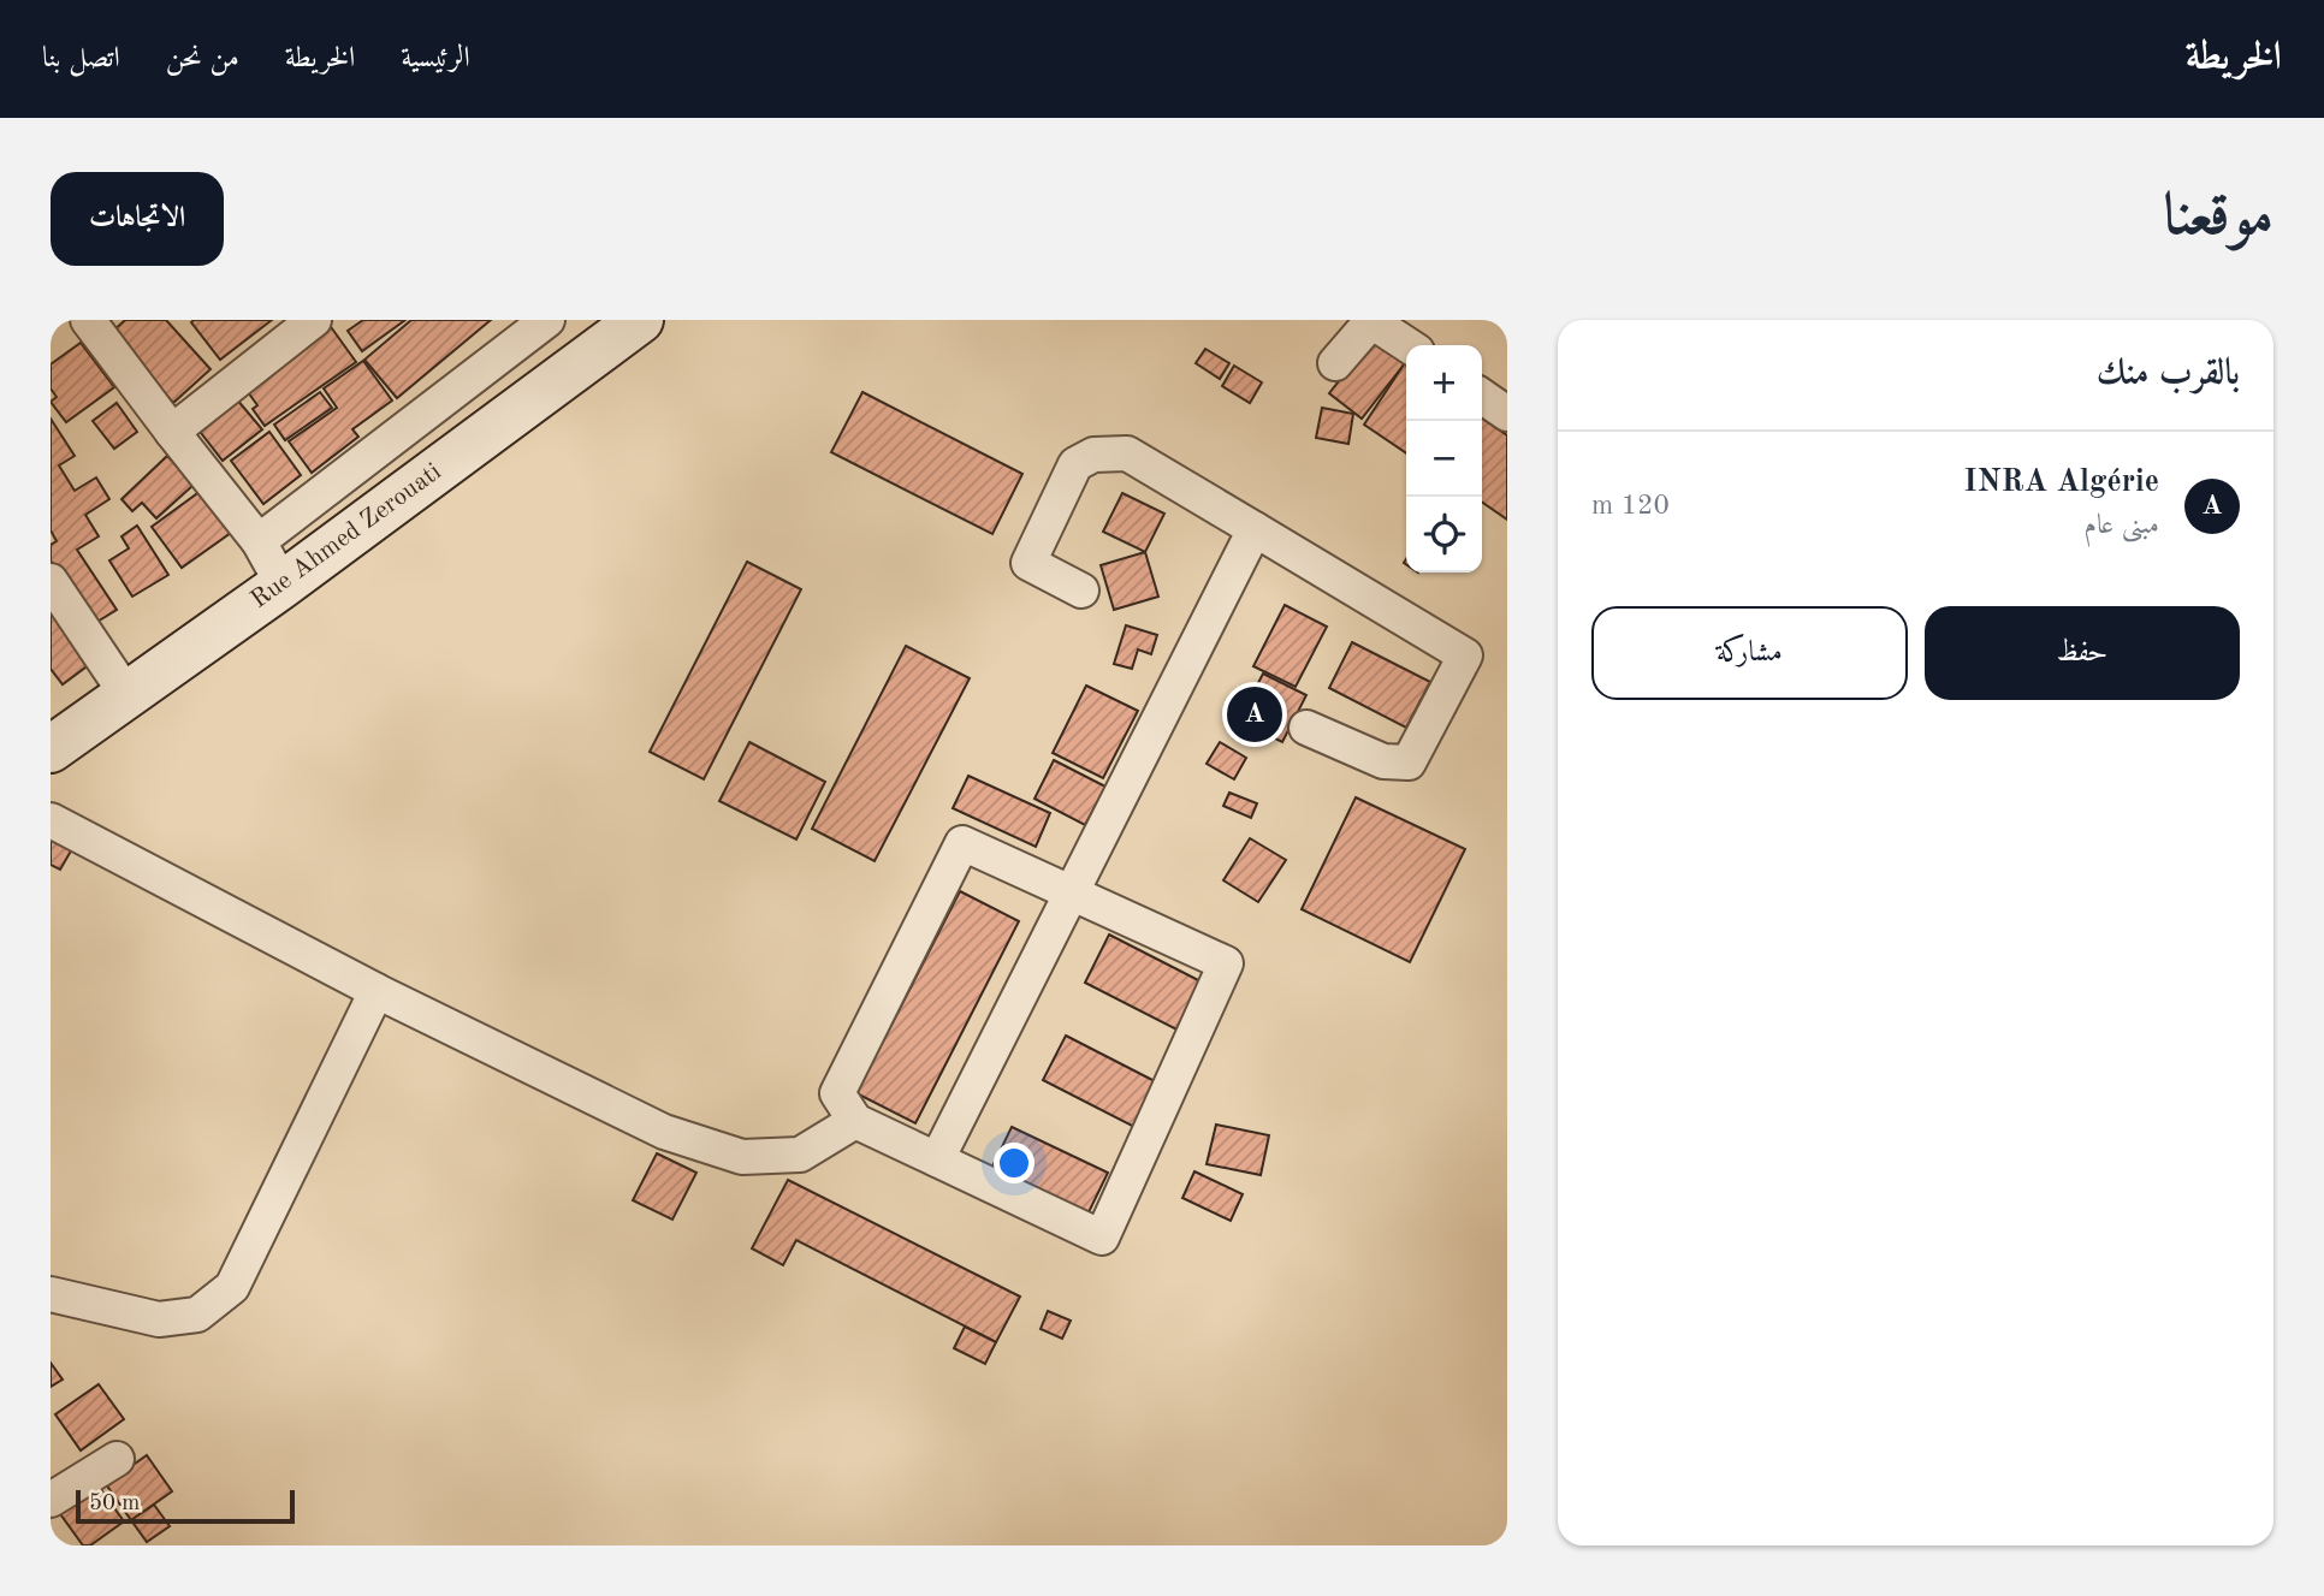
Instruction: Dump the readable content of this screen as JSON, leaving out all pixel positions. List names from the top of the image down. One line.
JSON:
{"streets":{"main road":["Rue Ahmed Zerouati"]},"scale_bar":"50 m","page":{"header":"الخريطة","nav":["الرئيسية","الخريطة","من نحن","اتصل بنا"],"title":"موقعنا","buttons":["الاتجاهات",["حفظ","مشاركة"]],"heading":"بالقرب منك","map_buttons":["+","−"],"list":[{"mark":"A","name":"INRA Algérie","note":"مبنى عام","value":"120 m"}],"pins":"A","scale":"50 m"}}
